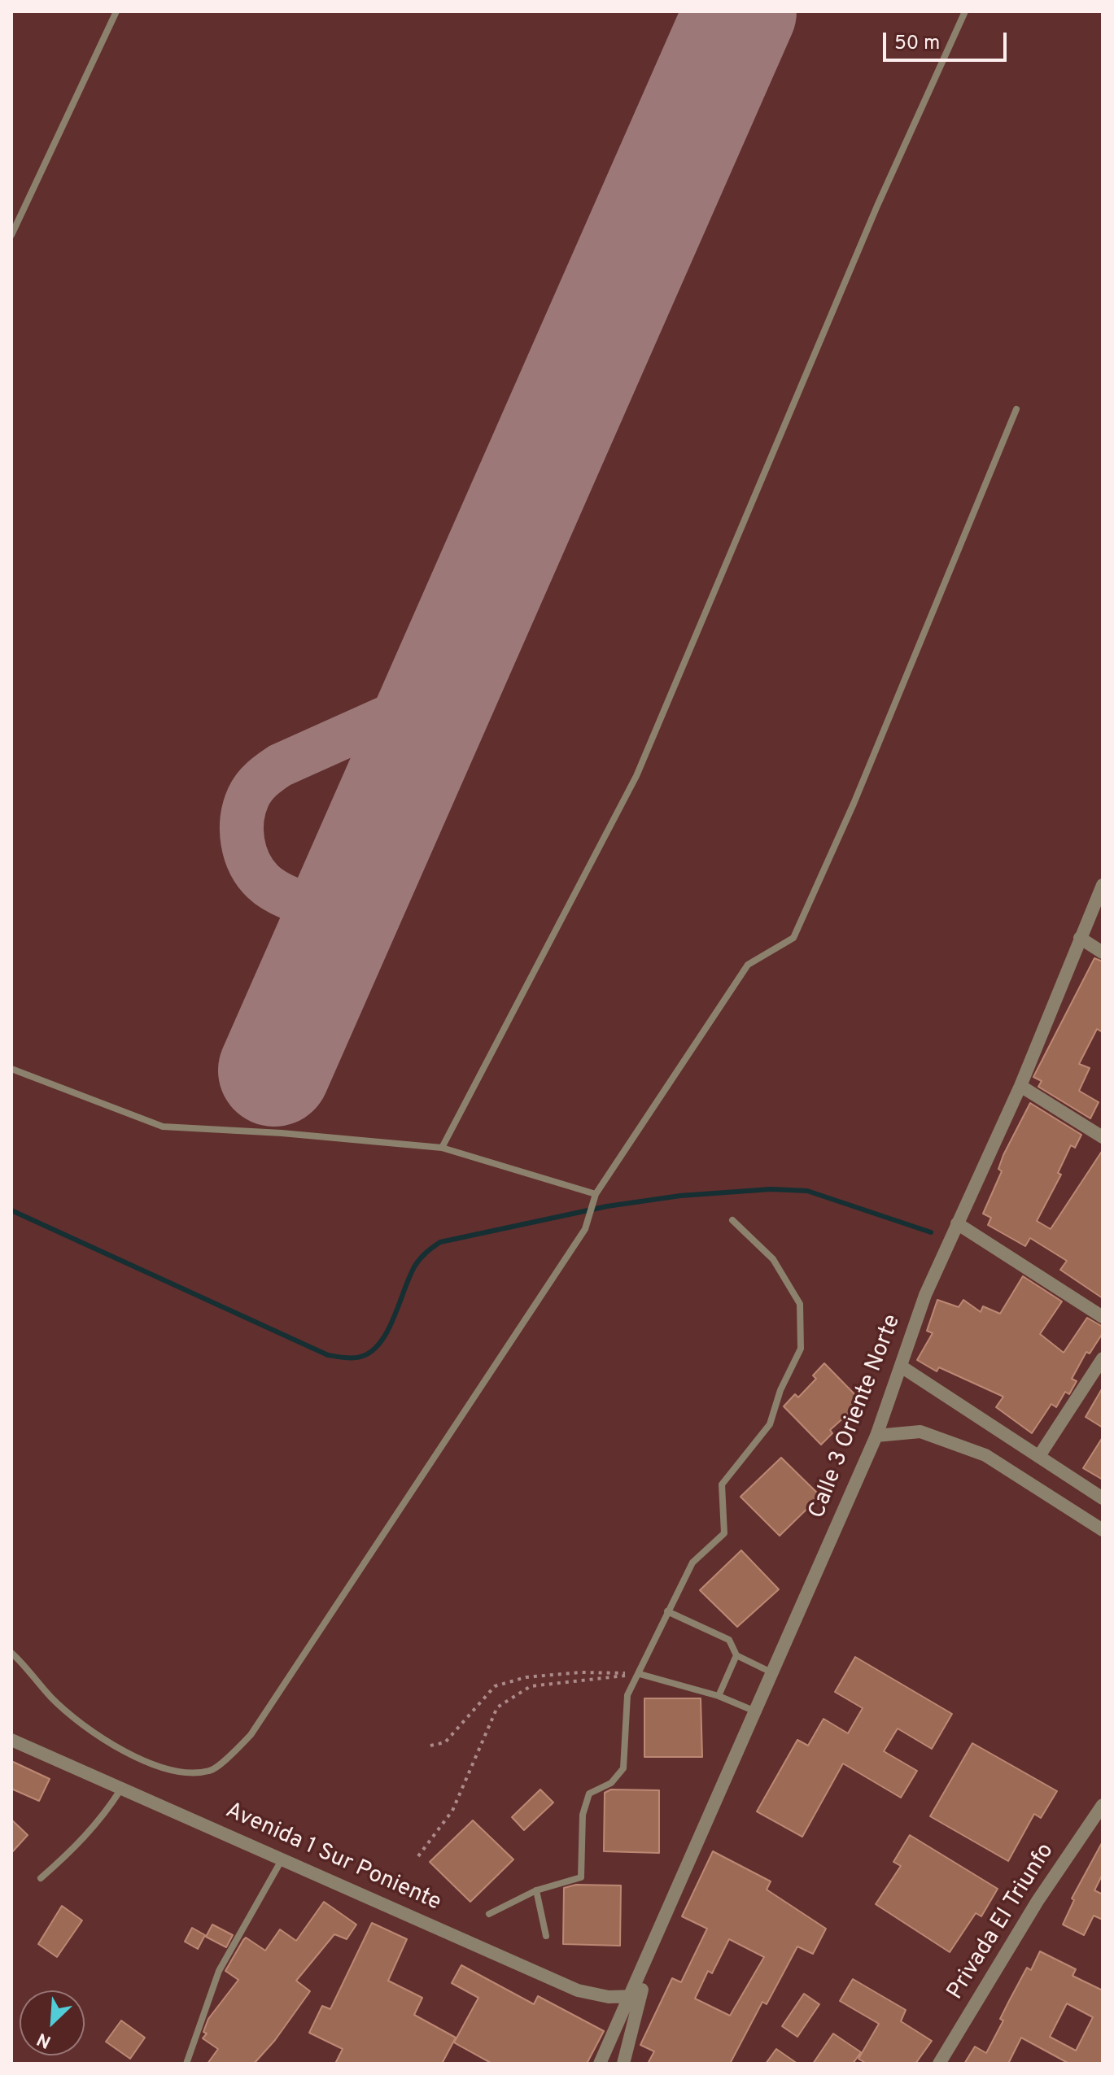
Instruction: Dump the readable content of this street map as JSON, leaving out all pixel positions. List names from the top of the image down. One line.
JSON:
{"streets":{"street":["Calle 3 Oriente Norte","Avenida 1 Sur Poniente","Privada El Triunfo"]},"crossings":[["Calle 3 Oriente Norte","Avenida 1 Sur Poniente"]],"scale_bar":"50 m","north":"bottom left"}
